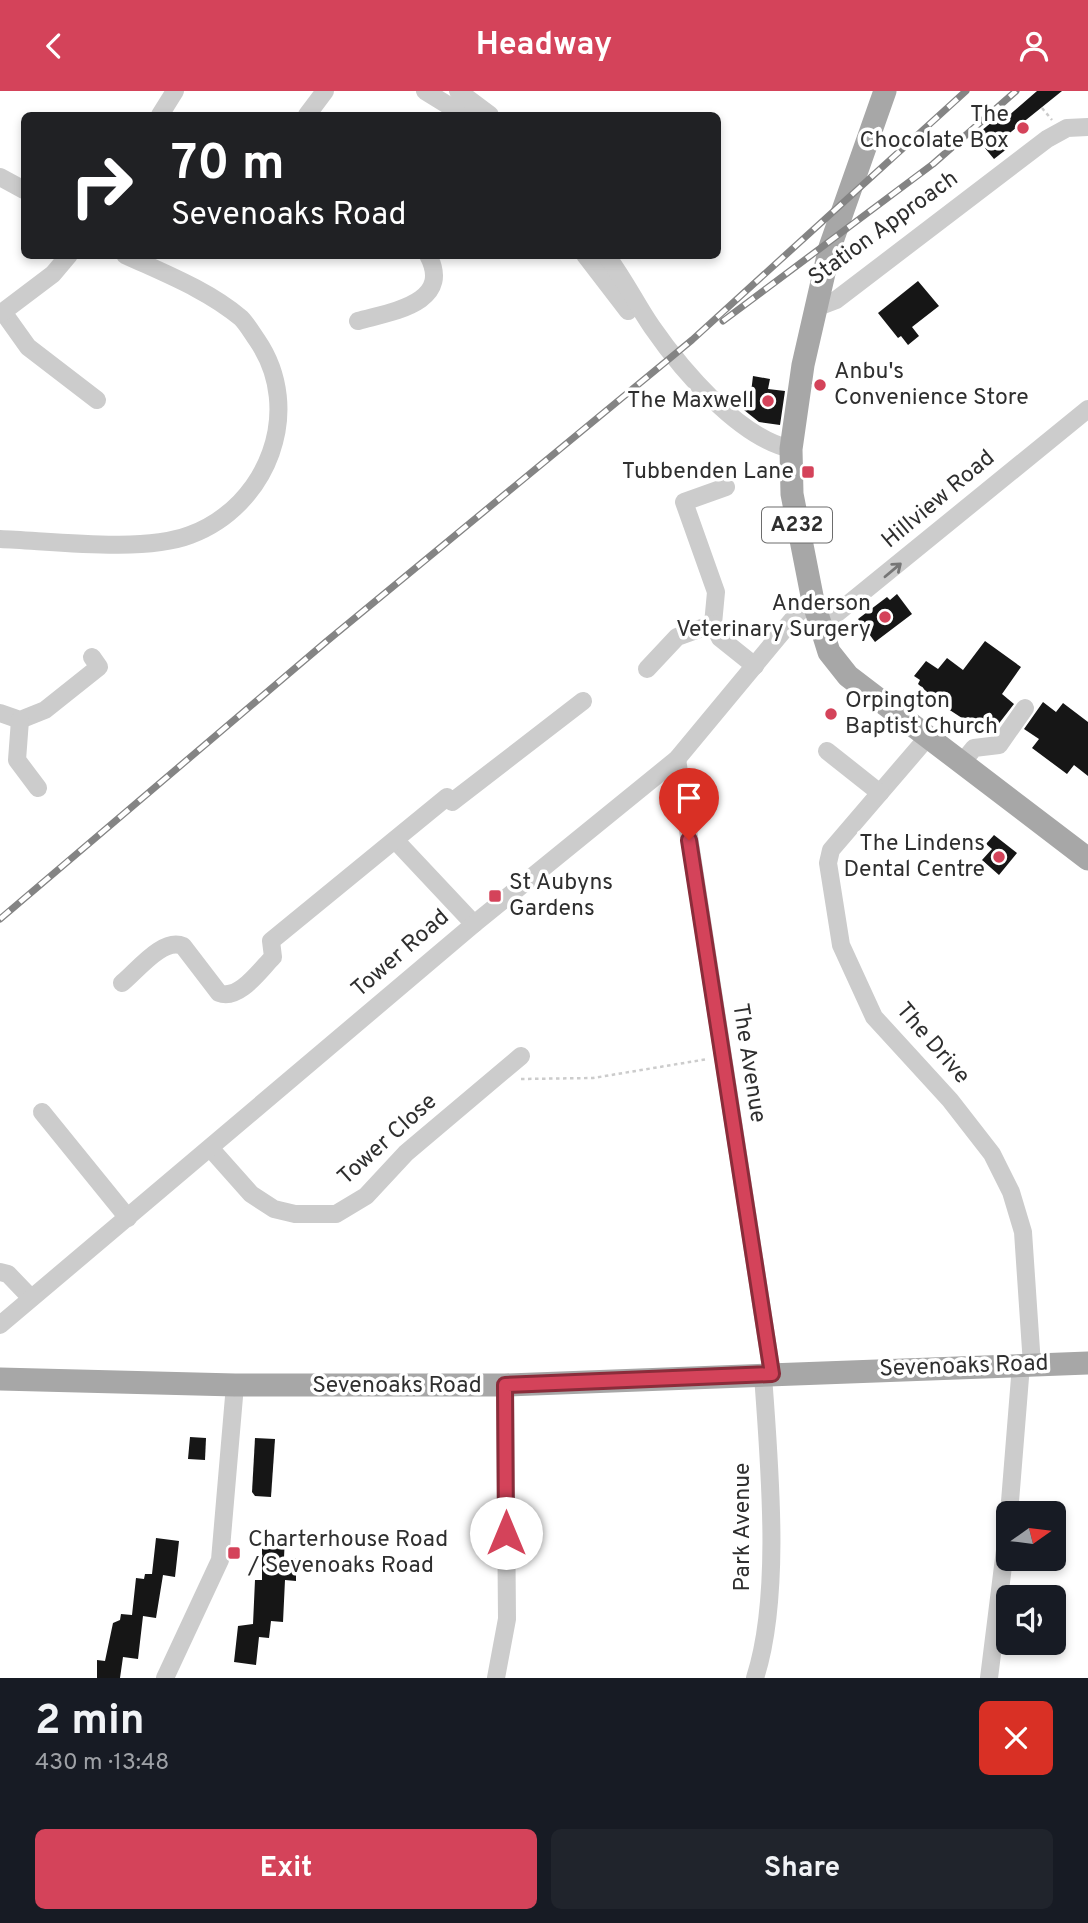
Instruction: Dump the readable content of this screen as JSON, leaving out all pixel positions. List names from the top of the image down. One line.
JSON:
{"streets":{"main road":["A232","Sevenoaks Road"],"street":["Station Approach","Hillview Road","Tower Road","The Drive","The Avenue","Tower Close","Park Avenue"]},"crossings":[["Station Approach","A232"],["Hillview Road","A232"],["A232","Tower Road"],["A232","The Drive"],["Tower Road","The Avenue"],["Tower Road","Tower Close"],["The Drive","Sevenoaks Road"],["The Avenue","Sevenoaks Road"],["The Avenue","Park Avenue"],["Sevenoaks Road","Park Avenue"]],"one_way":["Hillview Road"],"places":{"other":["The Chocolate Box","Anbu's Convenience Store","The Maxwell","Anderson Veterinary Surgery","Orpington Baptist Church","The Lindens Dental Centre"],"transit":["Tubbenden Lane","St Aubyns Gardens","Charterhouse Road / Sevenoaks Road"]},"north":"right","page":{"header":"Headway","turn":["70 m","Sevenoaks Road"],"heading":["2 min","430 m · 13:48"],"buttons":["Exit","Share"]}}
